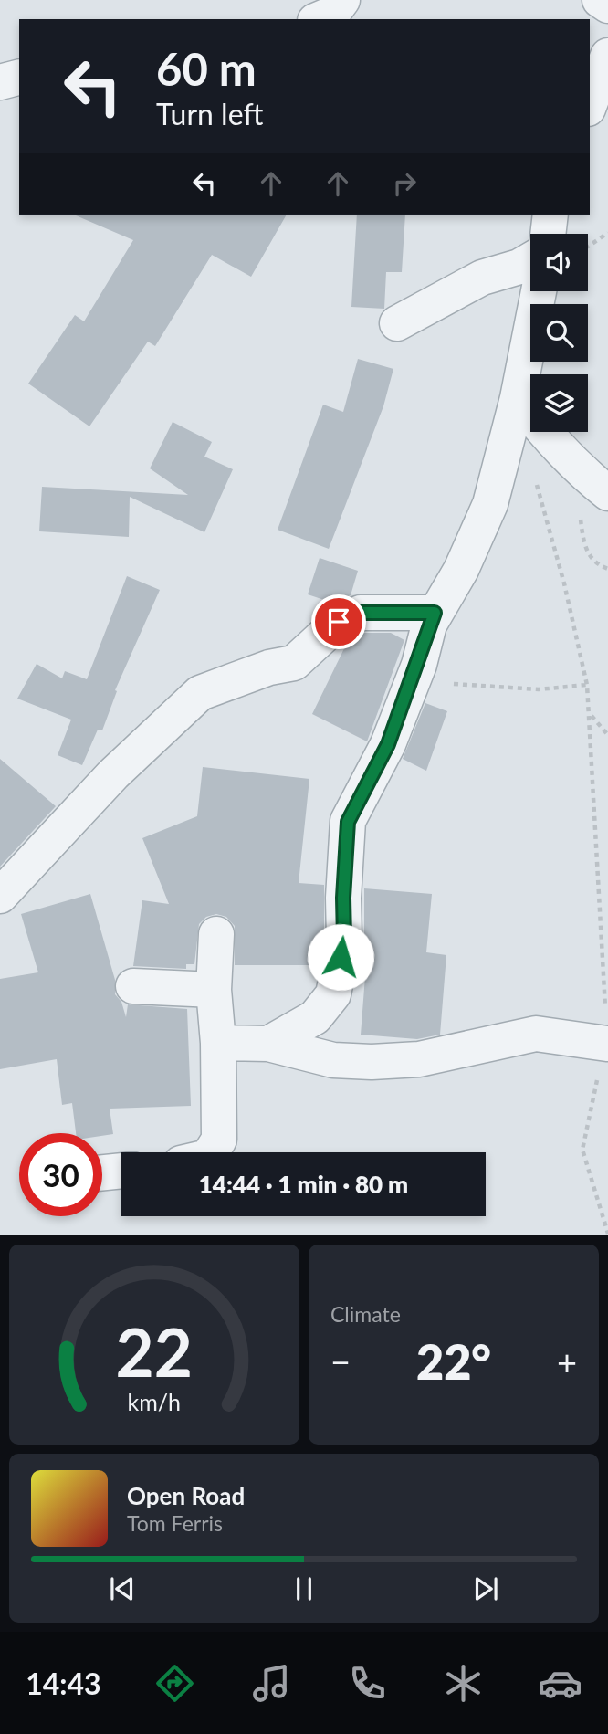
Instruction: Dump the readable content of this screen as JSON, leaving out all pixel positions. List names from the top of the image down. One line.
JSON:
{"page":{"turn":["60 m","Turn left"],"limit":"30","trip":"14:44 · 1 min · 80 m","tile":"Climate","heat":["−","22°","+"],"song":["Open Road","Tom Ferris"],"tabs":"14:43","gauge":["22","km/h"]}}
